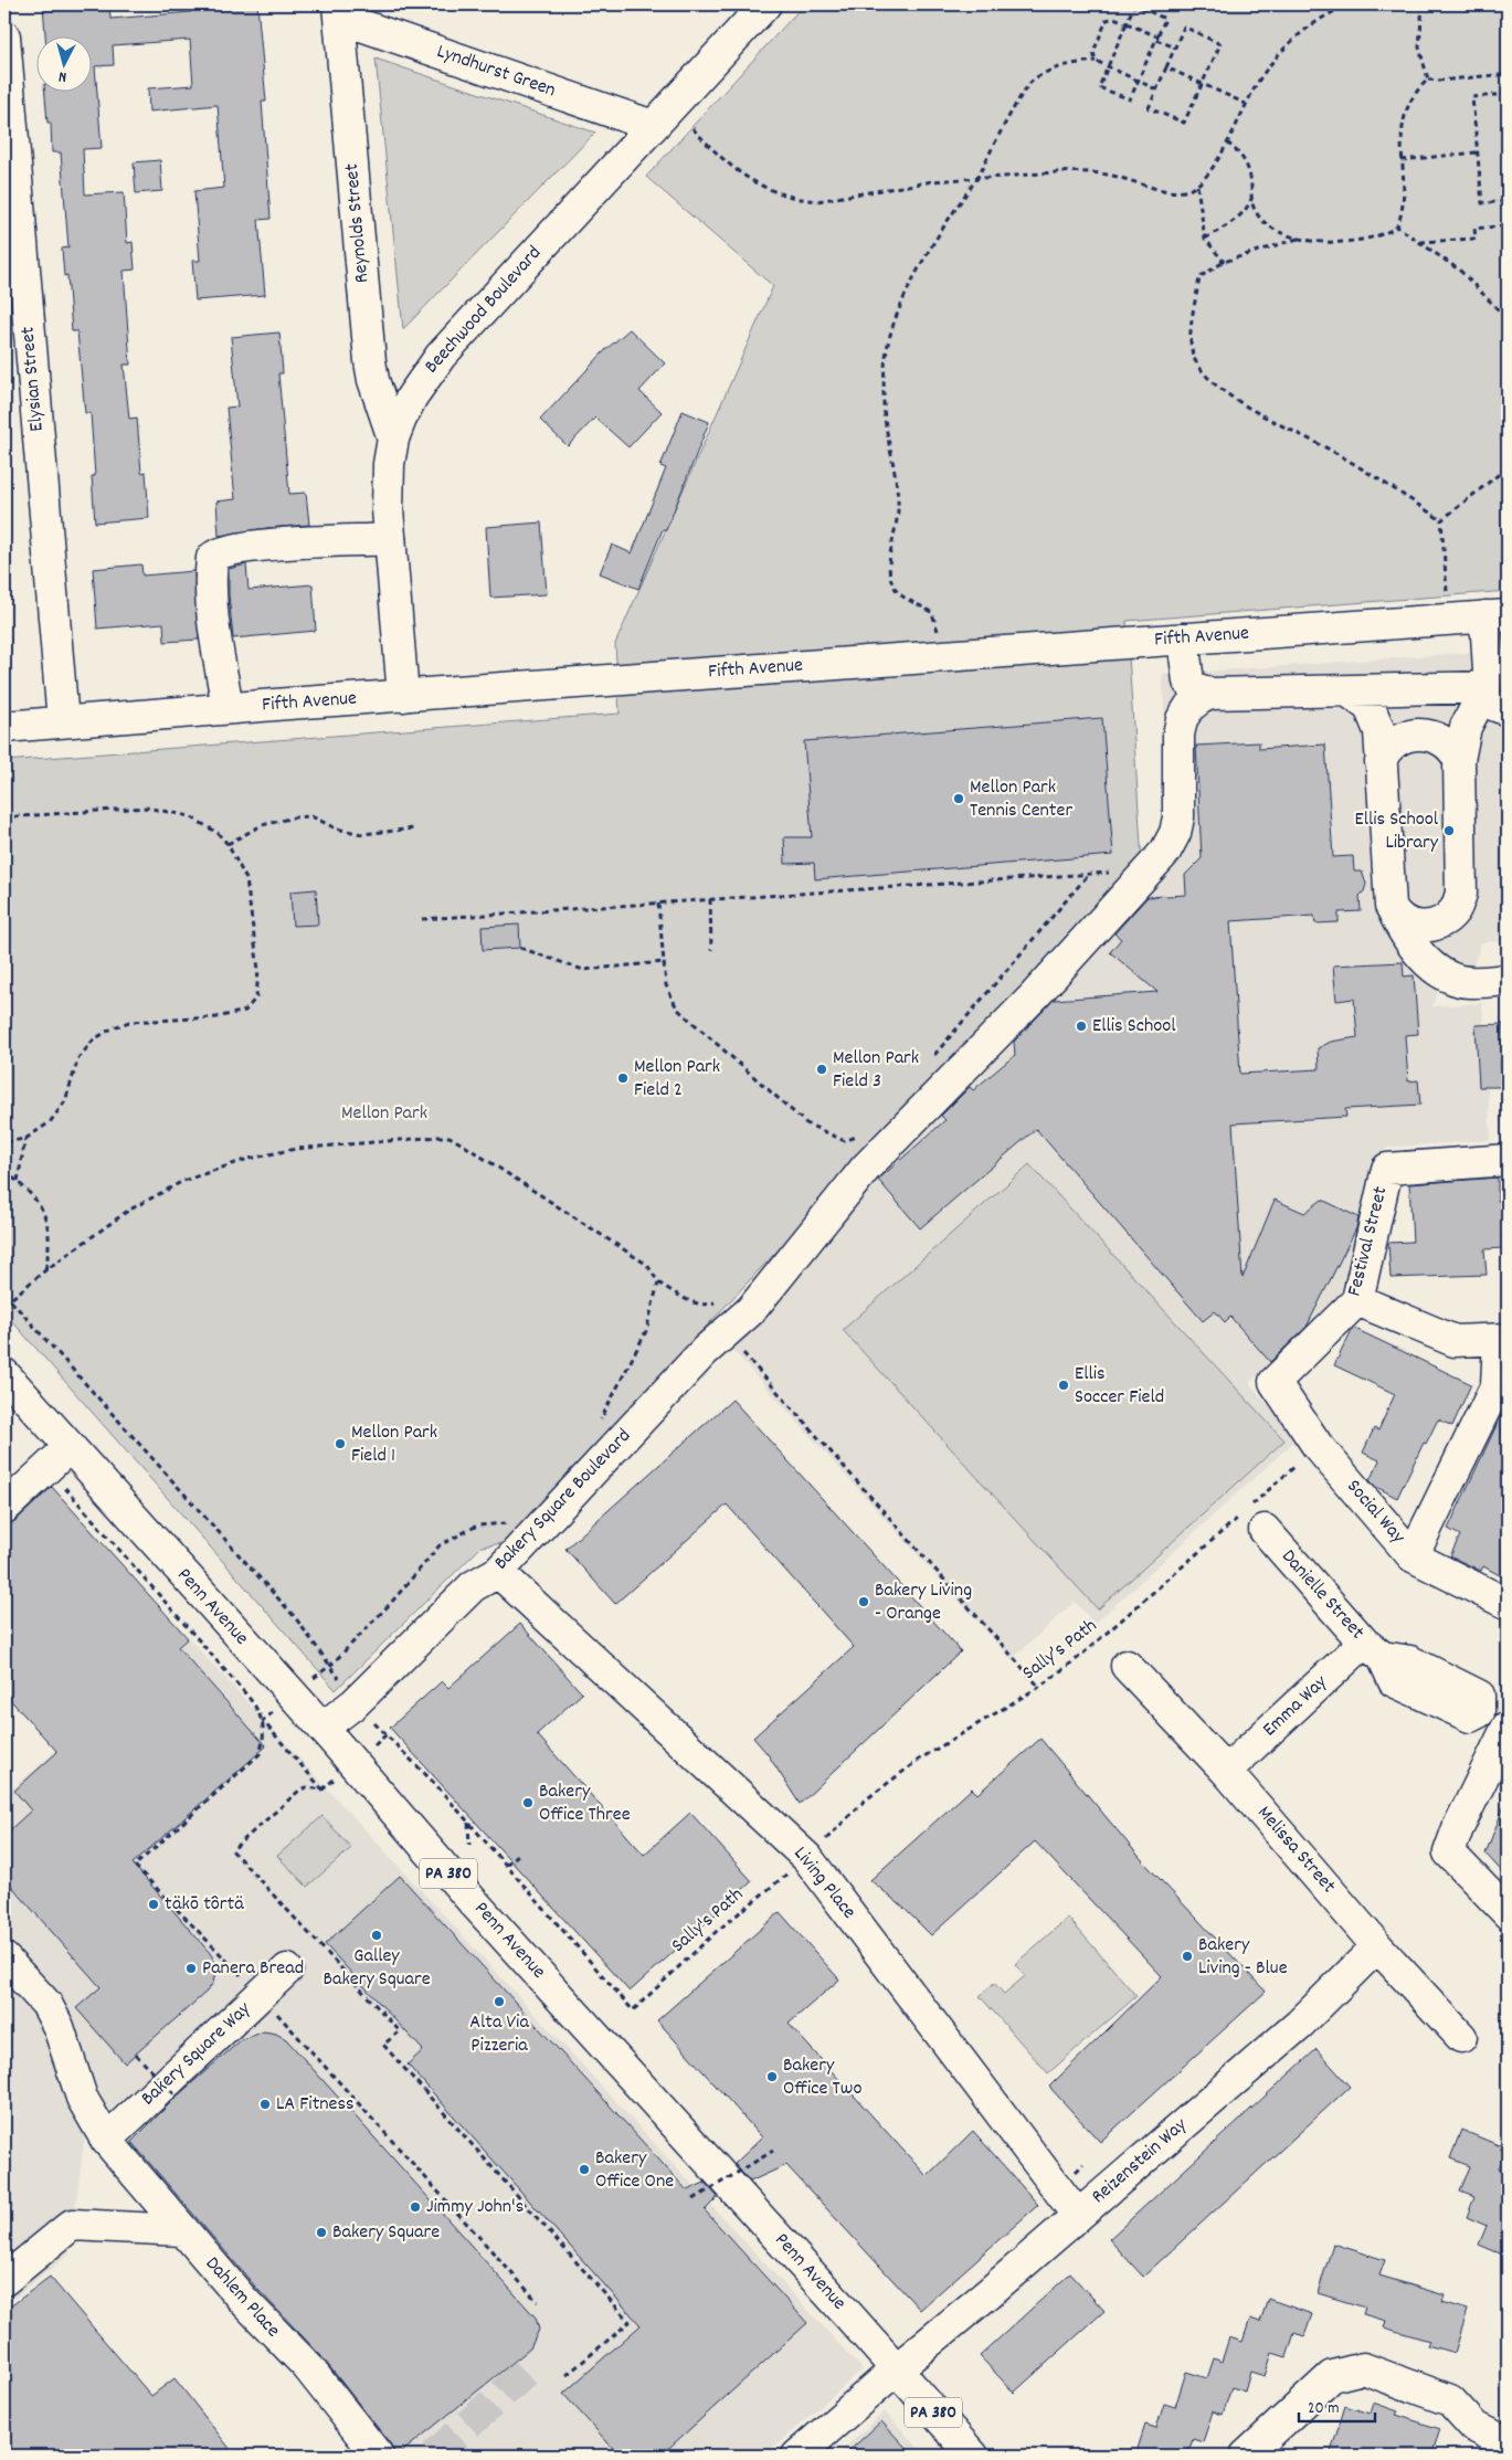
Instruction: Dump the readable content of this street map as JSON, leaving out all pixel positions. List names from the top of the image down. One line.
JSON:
{"streets":{"main road":["Lyndhurst Green","Reynolds Street","Beechwood Boulevard","Elysian Street","Fifth Avenue","Festival Street","Bakery Square Boulevard","Social Way","Danielle Street","Penn Avenue","Emma Way","Melissa Street","PA 380","Living Place","Bakery Square Way","Reizenstein Way","Dahlem Place"],"path":["Sally’s Path","Sally's Path"]},"crossings":[["Lyndhurst Green","Reynolds Street"],["Lyndhurst Green","Beechwood Boulevard"],["Reynolds Street","Beechwood Boulevard"],["Beechwood Boulevard","Fifth Avenue"],["Elysian Street","Fifth Avenue"],["Festival Street","Social Way"],["Bakery Square Boulevard","Penn Avenue"],["Bakery Square Boulevard","Living Place"],["Social Way","Sally’s Path"],["Danielle Street","Emma Way"],["Penn Avenue","Reizenstein Way"],["Sally’s Path","Living Place"],["Sally’s Path","Sally's Path"],["Emma Way","Melissa Street"],["Melissa Street","Reizenstein Way"],["Living Place","Sally's Path"],["Living Place","Reizenstein Way"],["Bakery Square Way","Dahlem Place"]],"parks":["Mellon Park"],"places":["Mellon Park Tennis Center","Ellis School Library","Ellis School","Mellon Park Field 3","Mellon Park Field 2","Ellis Soccer Field","Mellon Park Field 1","Bakery Living - Orange","Bakery Office Three","täkō tôrtä","Galley Bakery Square","Bakery Living - Blue","Panera Bread","Alta Via Pizzeria","Bakery Office Two","LA Fitness","Bakery Office One","Jimmy John's","Bakery Square"],"scale_bar":"20 m","north":"bottom"}
